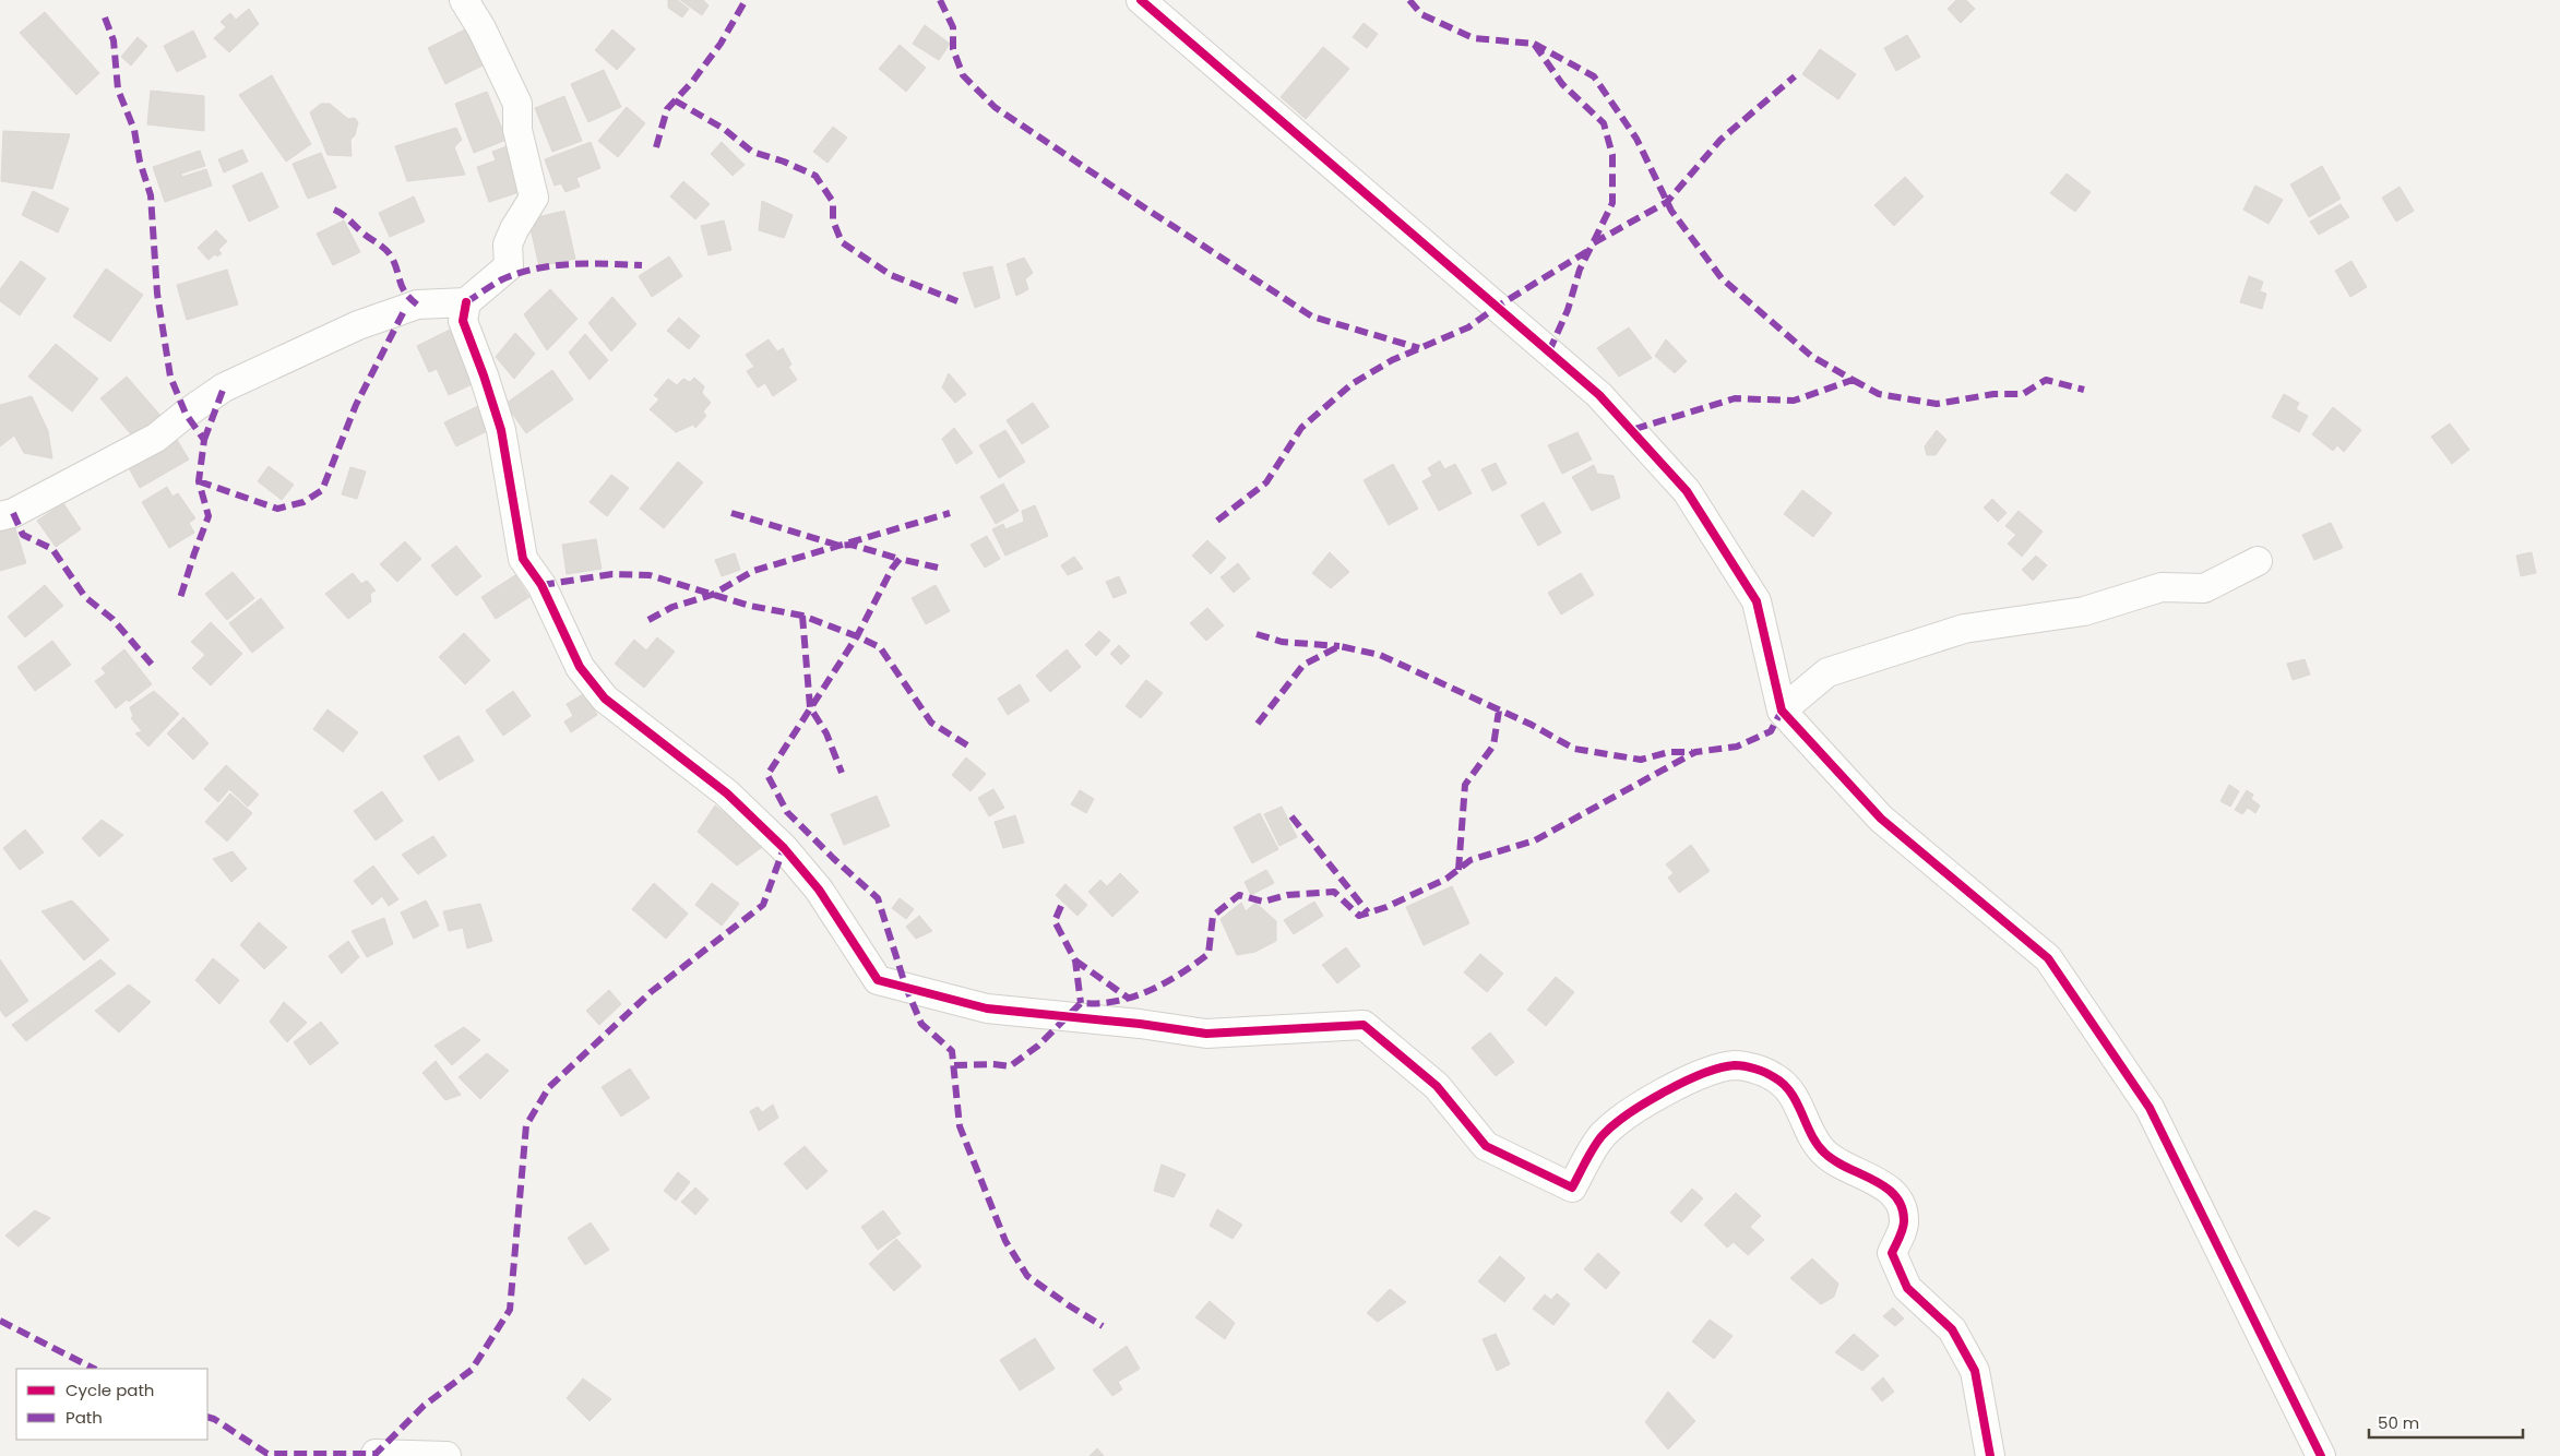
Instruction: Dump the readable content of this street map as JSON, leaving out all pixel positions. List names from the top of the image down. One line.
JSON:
{"legend":["Cycle path","Path"],"scale_bar":"50 m"}
